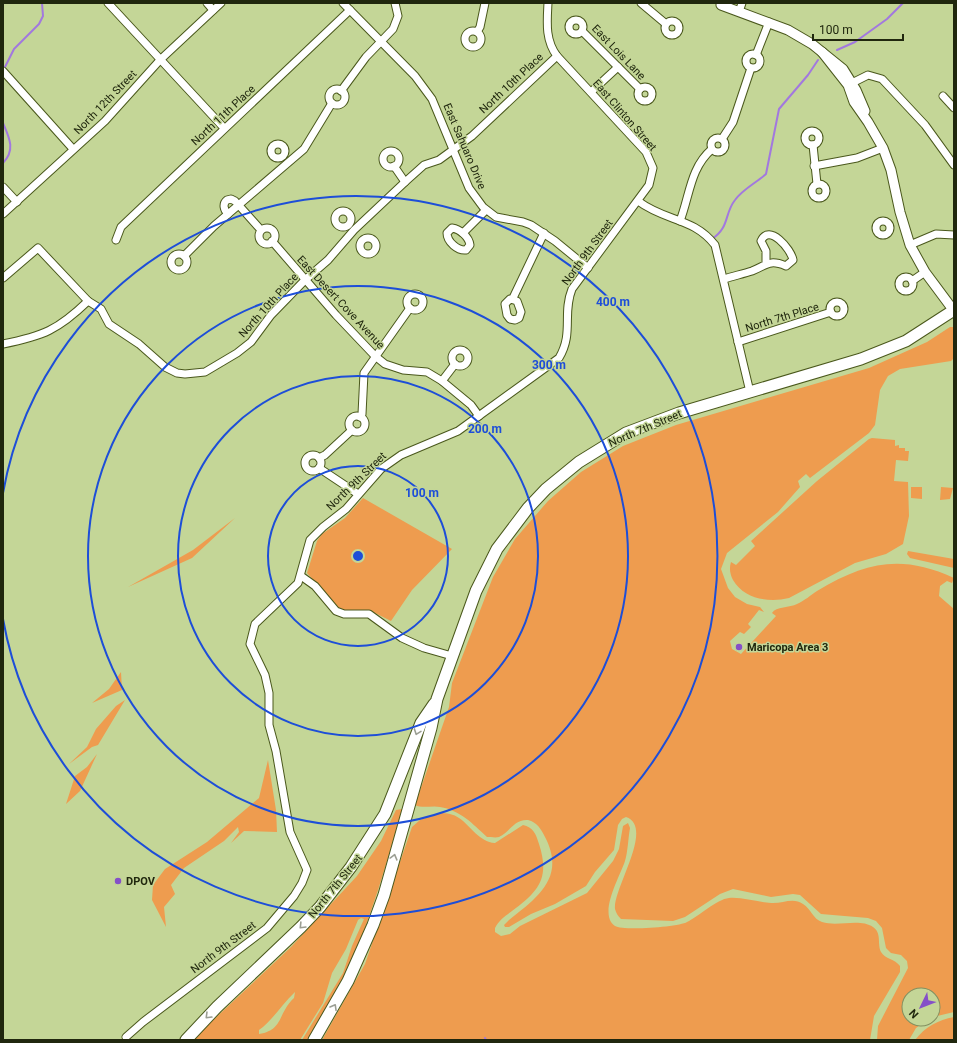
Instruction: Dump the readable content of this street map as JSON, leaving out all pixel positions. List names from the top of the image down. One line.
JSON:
{"streets":{"main road":["North 7th Street"],"street":["East Lois Lane","North 10th Place","North 12th Street","North 11th Place","East Clinton Street","East Sahuaro Drive","North 9th Street","East Desert Cove Avenue","North 7th Place"]},"crossings":[["North 10th Place","East Clinton Street"],["North 10th Place","East Sahuaro Drive"],["North 10th Place","East Desert Cove Avenue"],["North 11th Place","East Sahuaro Drive"],["East Clinton Street","North 9th Street"],["East Sahuaro Drive","North 9th Street"],["North 9th Street","East Desert Cove Avenue"]],"places":["Maricopa Area 3","DPOV"],"scale_bar":"100 m","north":"bottom left","rings":["400 m","300 m","200 m","100 m"]}
